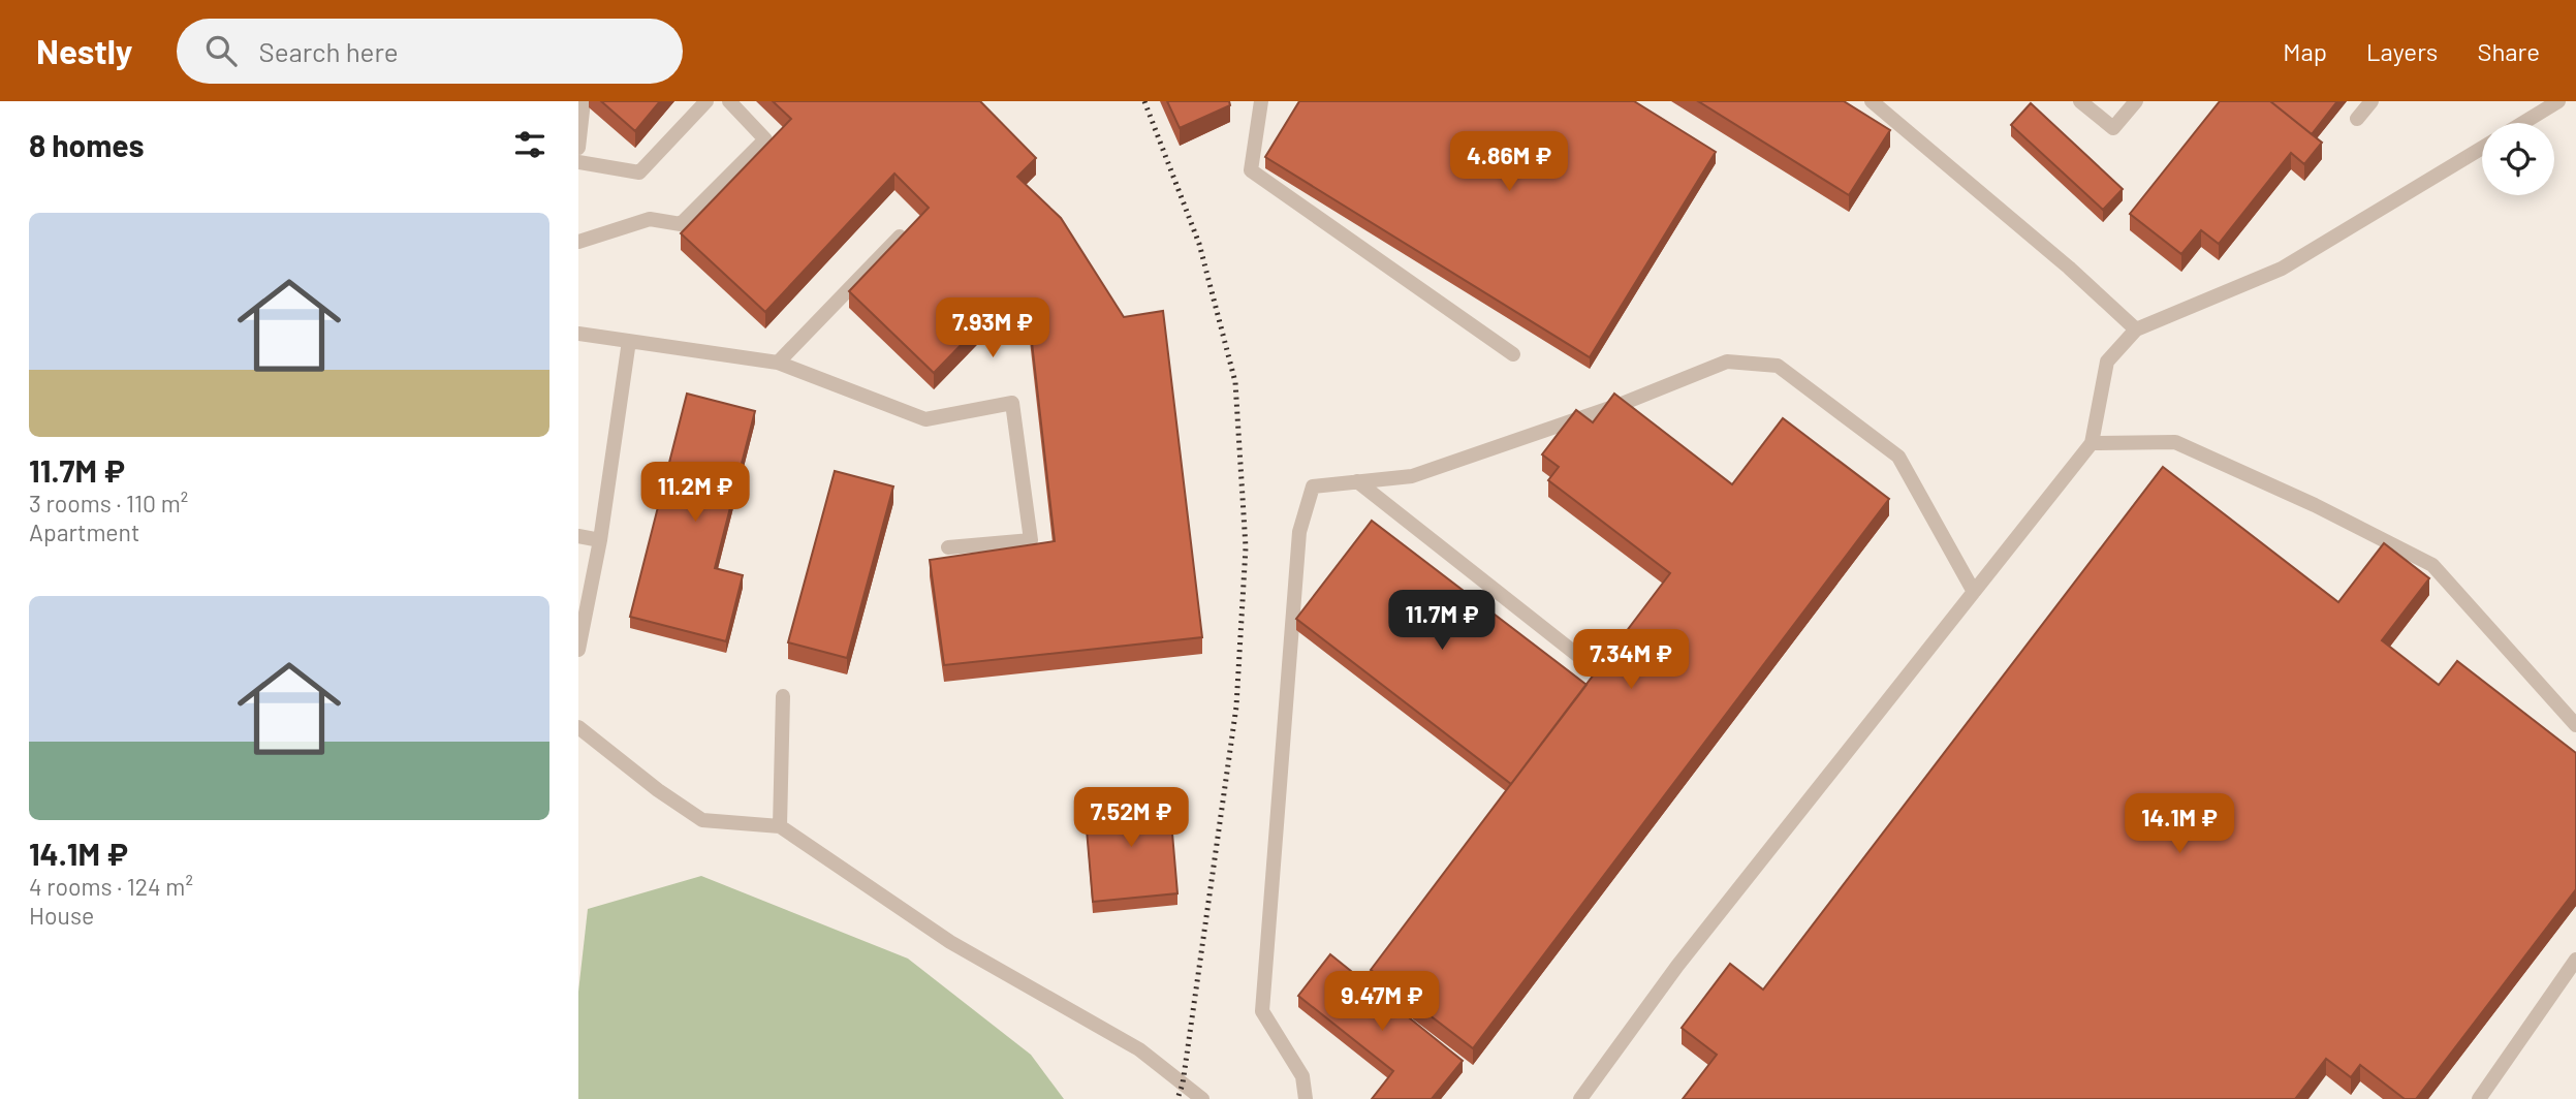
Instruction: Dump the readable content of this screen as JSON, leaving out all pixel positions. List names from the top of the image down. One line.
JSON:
{"page":{"header":"Nestly","search":"Search here","nav":["Map","Layers","Share"],"heading":"8 homes","price":["4.86M ₽","7.93M ₽","11.2M ₽","11.7M ₽","7.34M ₽","7.52M ₽","14.1M ₽","9.47M ₽"],"list":[{"name":"11.7M ₽","note":"3 rooms · 110 m² · Apartment"},{"name":"14.1M ₽","note":"4 rooms · 124 m² · House"}]}}
